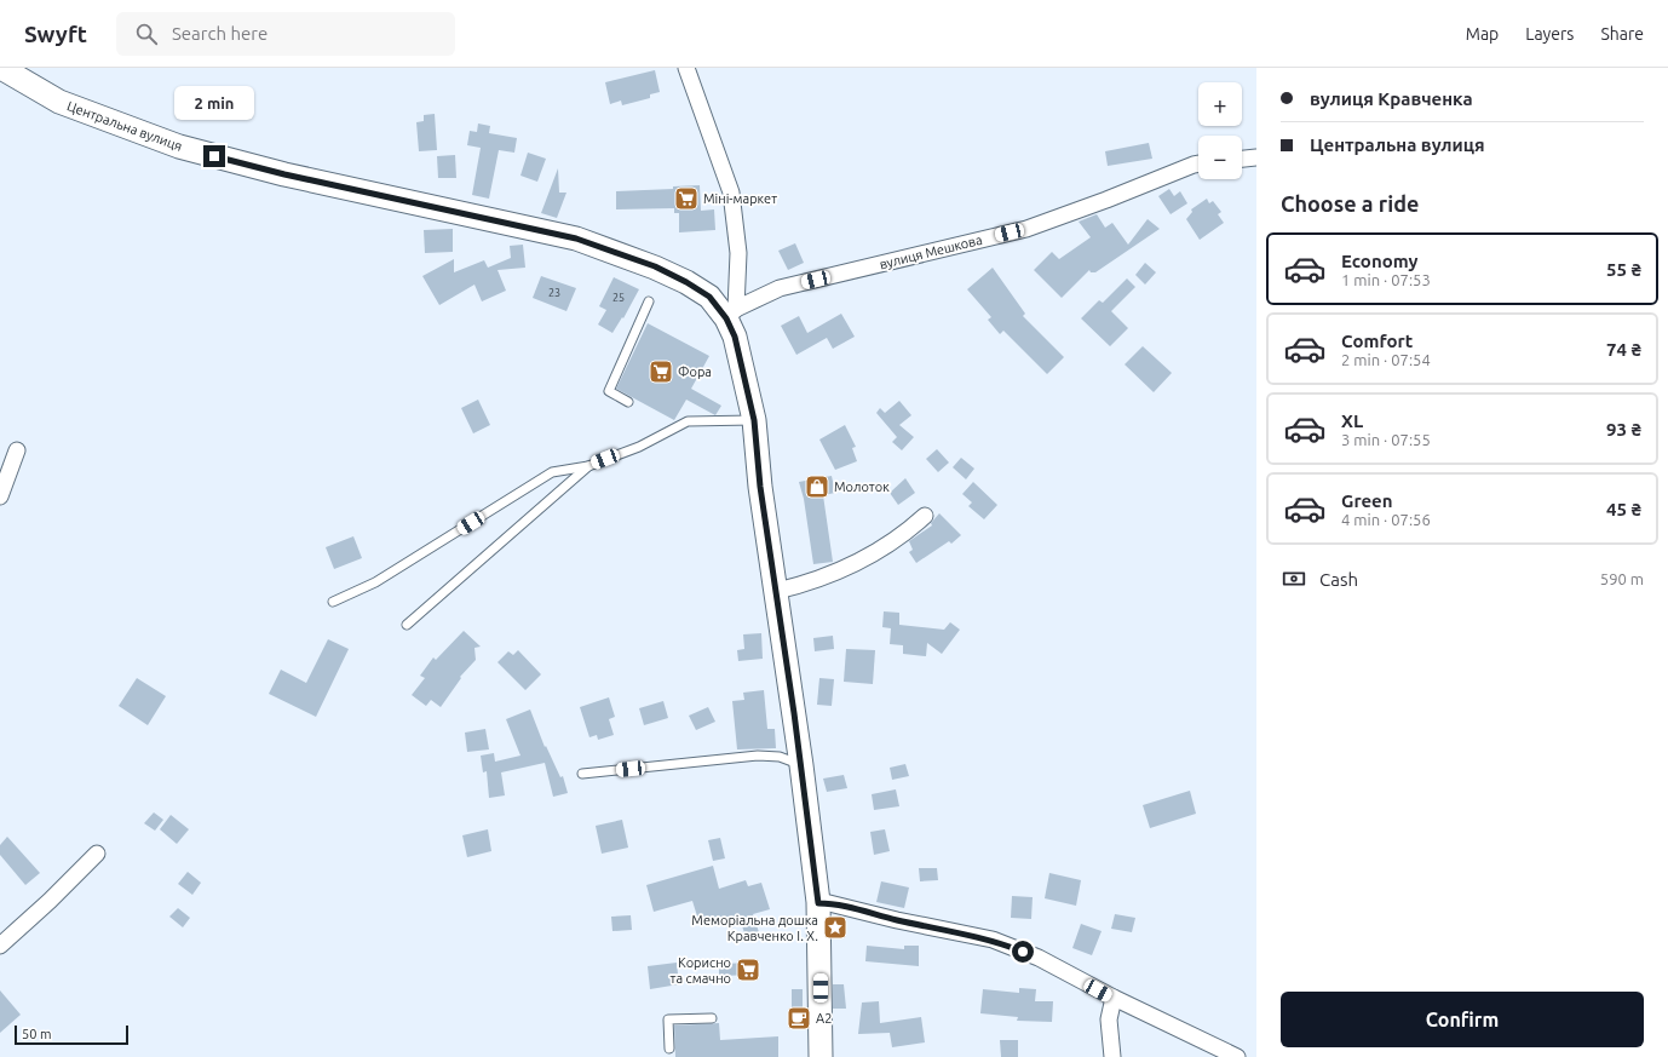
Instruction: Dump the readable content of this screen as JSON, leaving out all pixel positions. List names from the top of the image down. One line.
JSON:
{"streets":{"street":["Центральна вулиця","вулиця Мешкова"]},"crossings":[["Центральна вулиця","вулиця Мешкова"]],"places":{"supermarket":["Міні-маркет","Фора","Корисно та смачно"],"shop":["Молоток"],"place":["Меморіальна дошка Кравченко І. Х."],"cafe":["А2"]},"house_numbers":["23","25"],"scale_bar":"50 m","page":{"header":"Swyft","search":"Search here","nav":["Map","Layers","Share"],"banner":["вулиця Кравченка","Центральна вулиця"],"map_buttons":["+","−"],"bubble":"2 min","heading":"Choose a ride","list":[{"name":"Economy","note":"1 min · 07:53","value":"55 ₴"},{"name":"Comfort","note":"2 min · 07:54","value":"74 ₴"},{"name":"XL","note":"3 min · 07:55","value":"93 ₴"},{"name":"Green","note":"4 min · 07:56","value":"45 ₴"}],"pay":["Cash","590 m"],"buttons":"Confirm","scale":"50 m"}}
